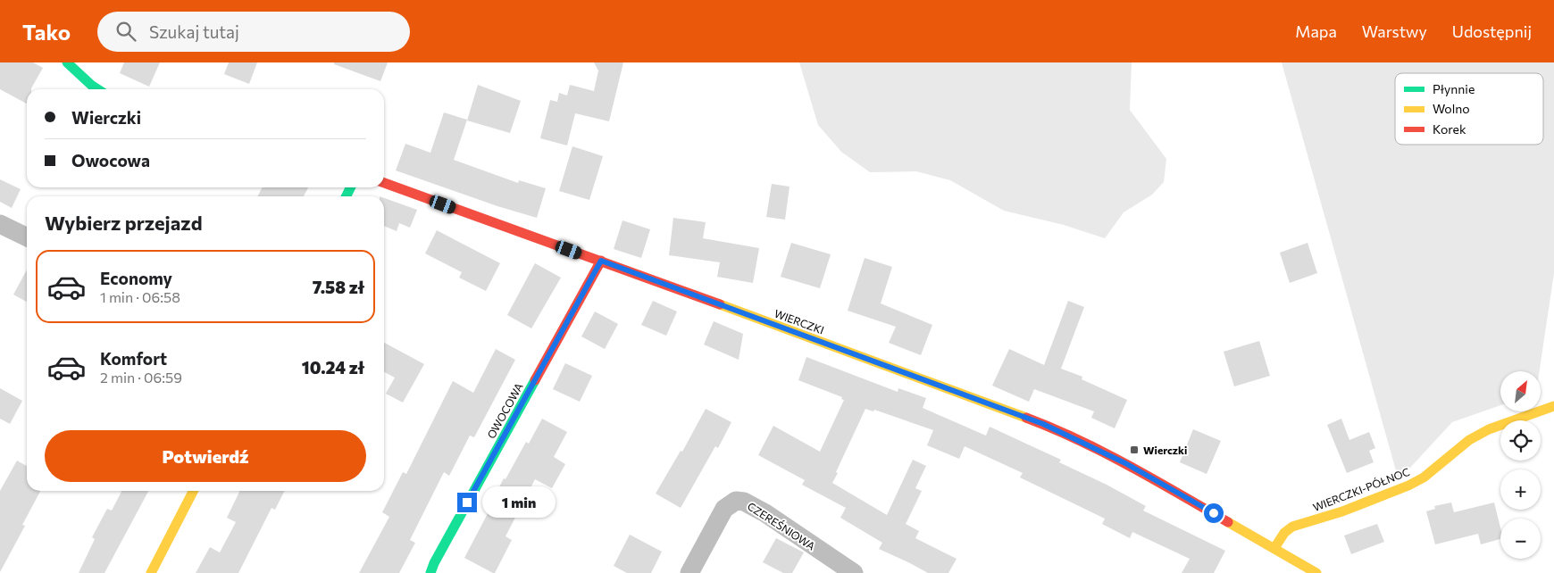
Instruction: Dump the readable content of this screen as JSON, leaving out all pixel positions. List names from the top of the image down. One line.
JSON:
{"streets":{"street":["WIERCZKI","OWOCOWA","WIERCZKI-PÓŁNOC","CZEREŚNIOWA"]},"crossings":[["WIERCZKI","OWOCOWA"],["WIERCZKI","WIERCZKI-PÓŁNOC"]],"places":{"transit":["Wierczki"]},"legend":["Płynnie","Wolno","Korek"],"north":"top right","page":{"header":"Tako","search":"Szukaj tutaj","nav":["Mapa","Warstwy","Udostępnij"],"banner":["Wierczki","Owocowa"],"heading":"Wybierz przejazd","list":[{"name":"Economy","note":"1 min · 06:58","value":"7.58 zł"},{"name":"Komfort","note":"2 min · 06:59","value":"10.24 zł"}],"map_buttons":["+","−"],"buttons":"Potwierdź","bubble":"1 min"}}
